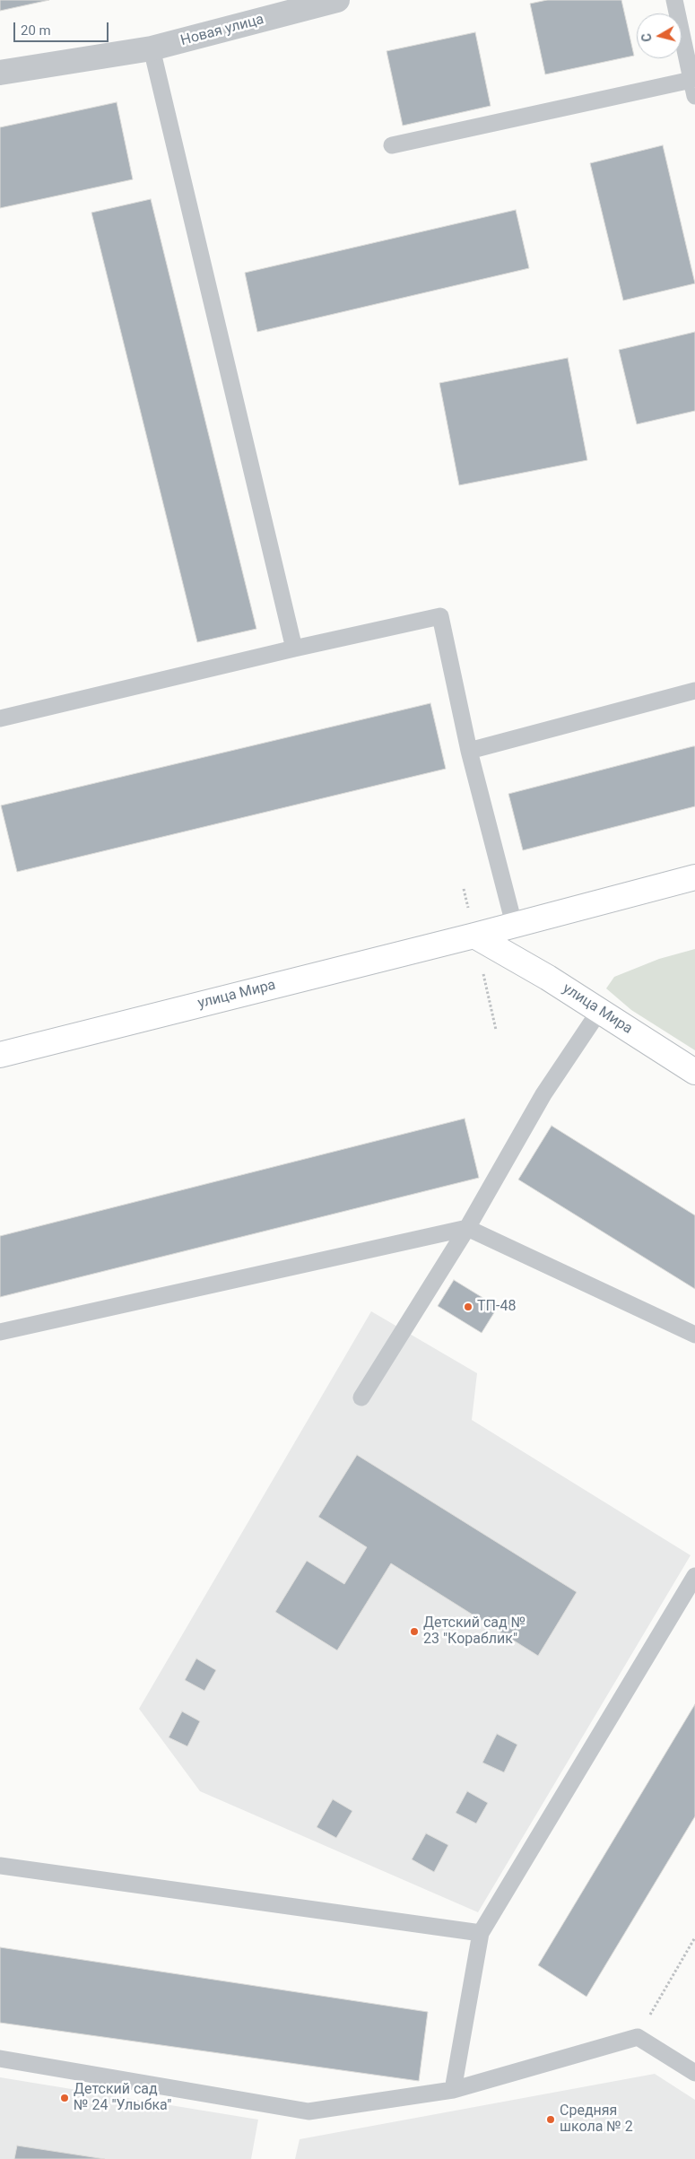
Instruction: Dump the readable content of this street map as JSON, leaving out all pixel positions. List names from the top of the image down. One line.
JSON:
{"streets":{"main road":["улица Мира"],"street":["Новая улица"]},"places":["ТП-48","Детский сад № 23 \"Кораблик\"","Детский сад № 24 \"Улыбка\"","Средняя школа № 2"],"scale_bar":"20 m","north":"left"}
